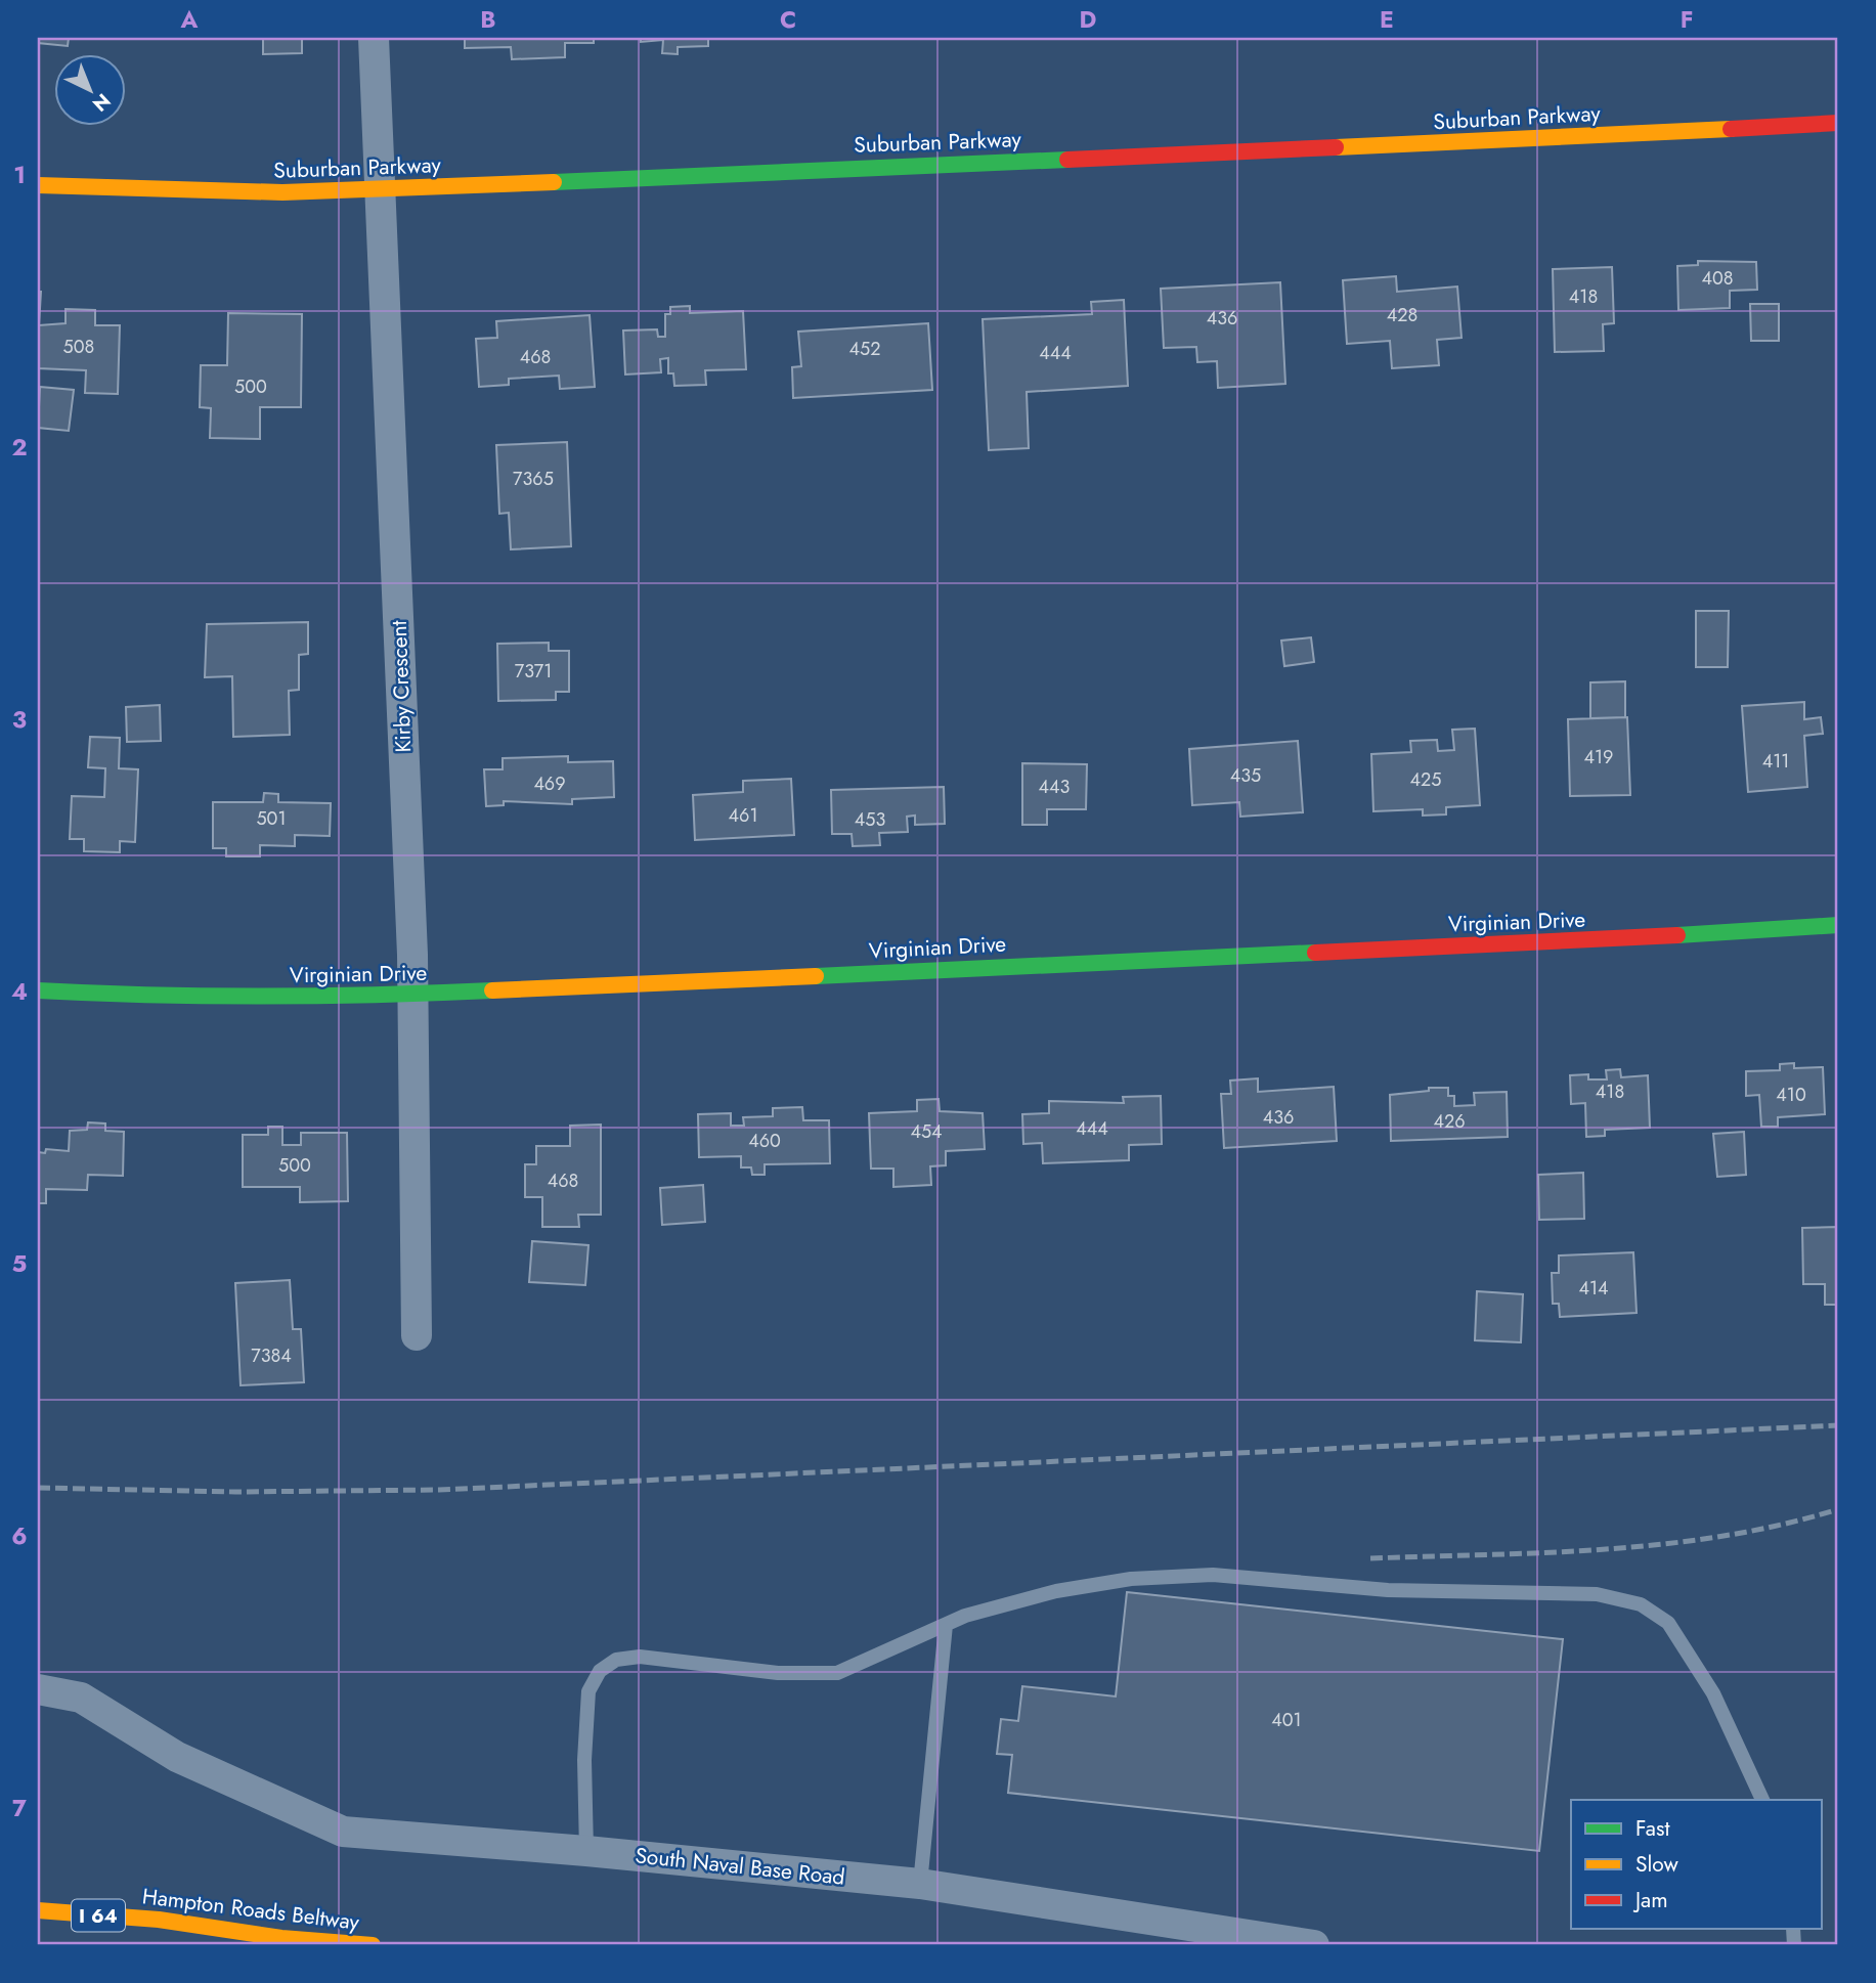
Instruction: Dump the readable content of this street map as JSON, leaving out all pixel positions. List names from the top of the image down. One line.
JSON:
{"streets":{"main road":["Suburban Parkway","Virginian Drive","Hampton Roads Beltway","I 64"],"street":["Kirby Crescent","South Naval Base Road"]},"crossings":[["Suburban Parkway","Kirby Crescent"],["Kirby Crescent","Virginian Drive"]],"house_numbers":["408","418","428","436","508","452","444","468","500","7365","7371","419","411","435","425","469","443","461","501","453","418","410","436","426","444","454","460","500","468","414","7384","401"],"legend":["Fast","Slow","Jam"],"north":"bottom right","grid":{"columns":["A","B","C","D","E","F"],"rows":["1","2","3","4","5","6","7"]}}
